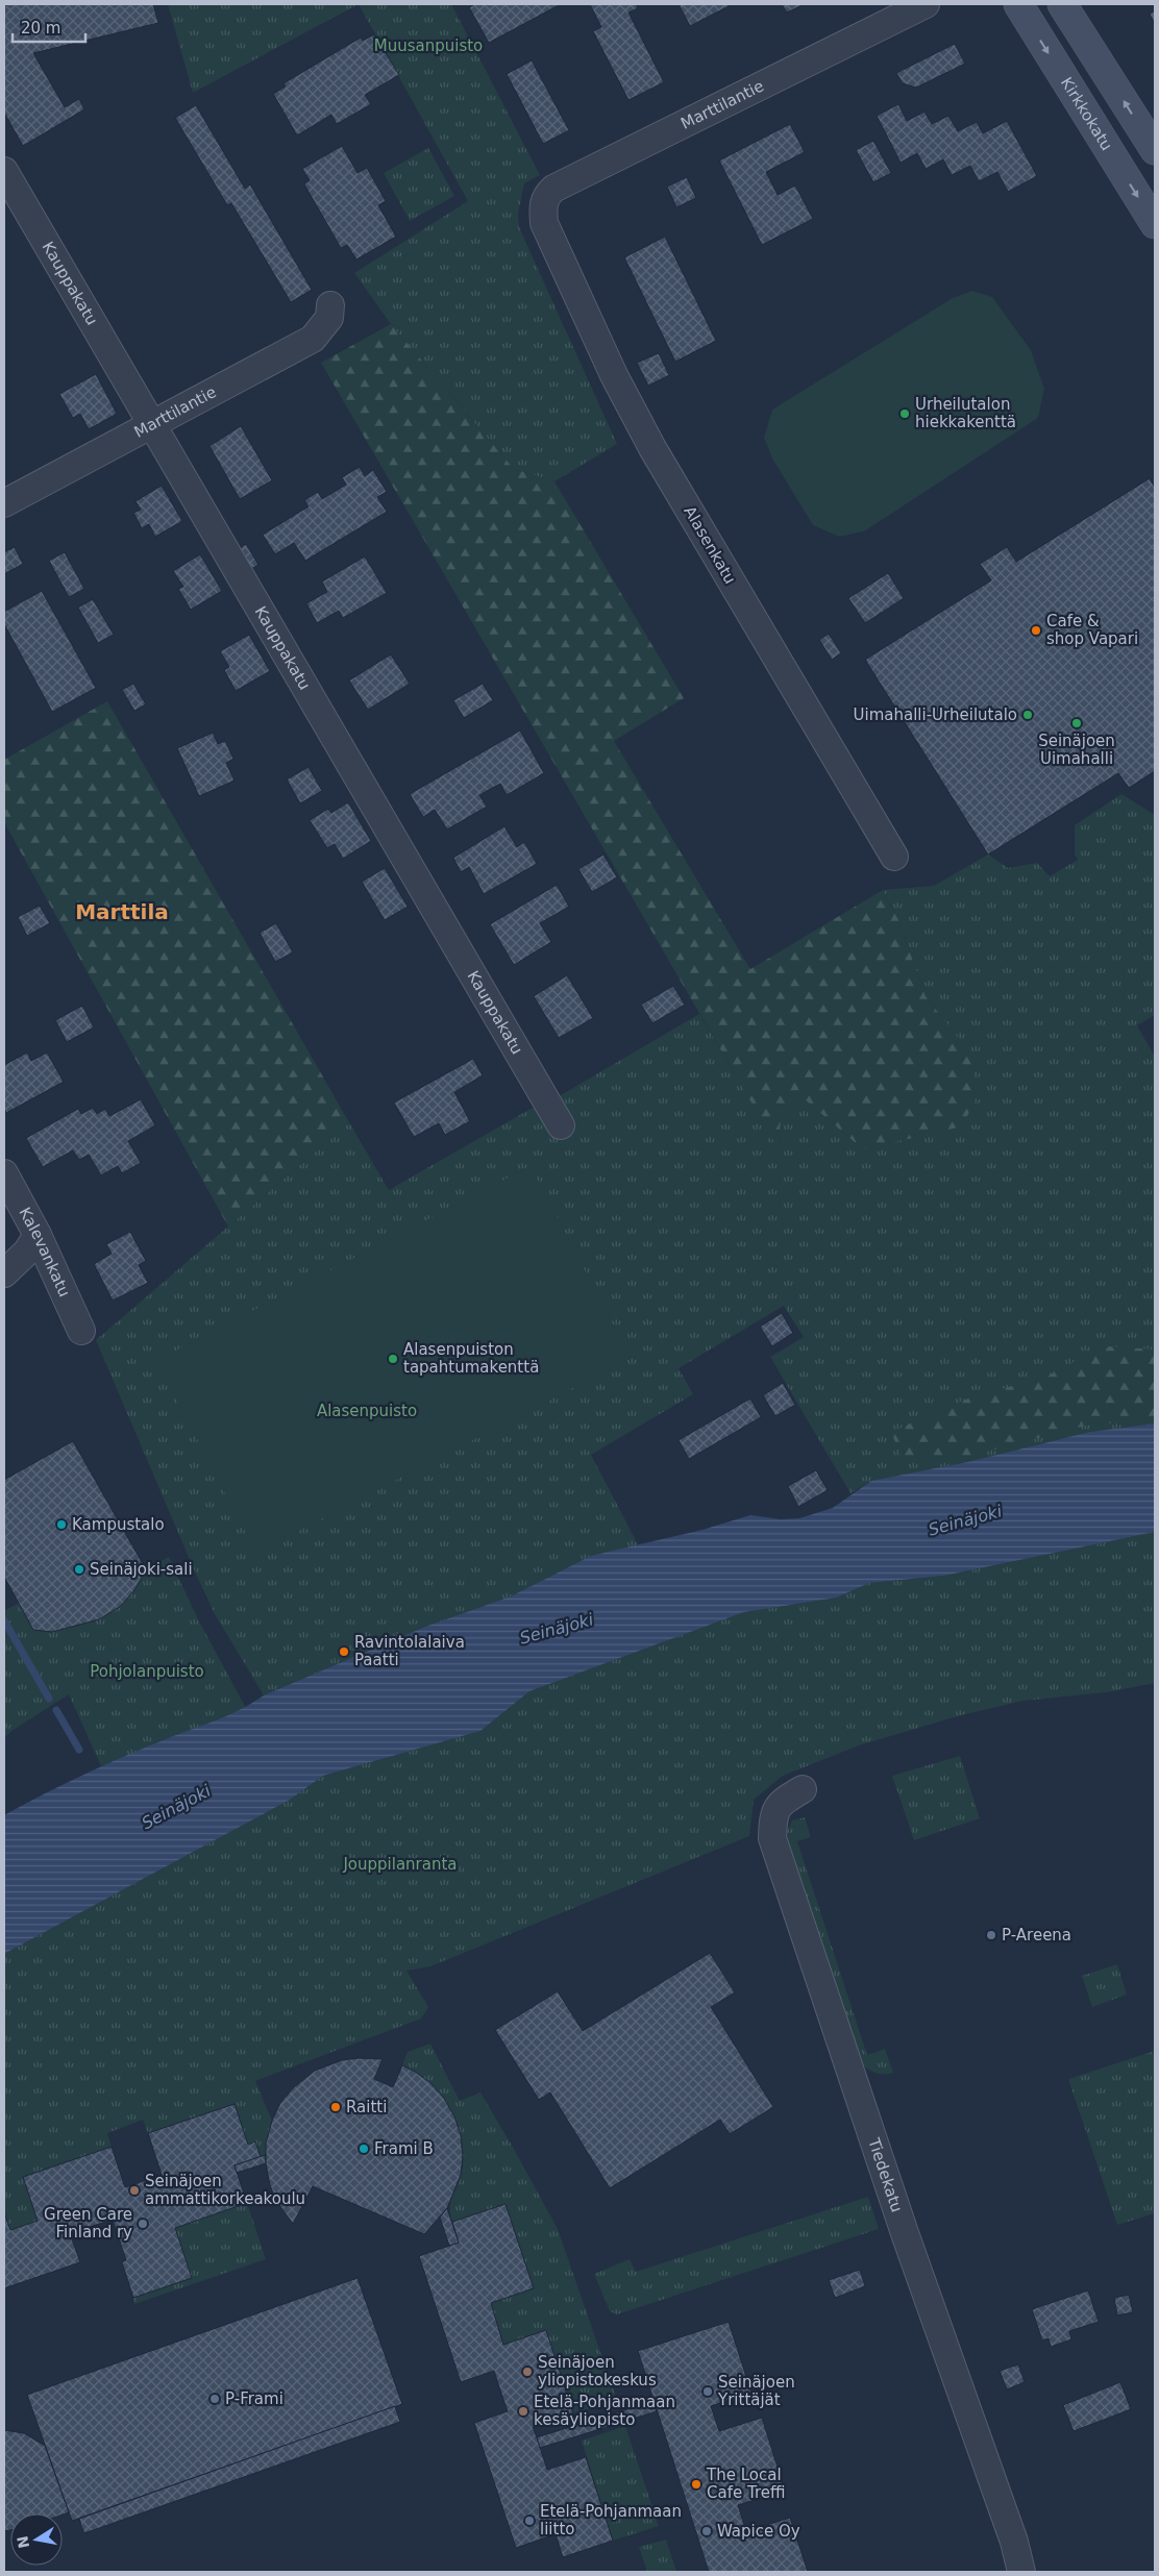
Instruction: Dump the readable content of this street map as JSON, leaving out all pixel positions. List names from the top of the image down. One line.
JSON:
{"streets":{"main road":["Kirkkokatu"],"street":["Marttilantie","Kauppakatu","Alasenkatu","Kalevankatu","Tiedekatu"]},"crossings":[["Marttilantie","Kauppakatu"],["Marttilantie","Alasenkatu"]],"districts":["Marttila"],"water":["Seinäjoki"],"parks":["Muusanpuisto","Alasenpuisto","Pohjolanpuisto","Jouppilanranta"],"places":["Urheilutalon hiekkakenttä","Cafe & shop Vapari","Uimahalli-Urheilutalo","Seinäjoen Uimahalli","Alasenpuiston tapahtumakenttä","Kampustalo","Seinäjoki-sali","Ravintolalaiva Paatti","P-Areena","Raitti","Frami B","Seinäjoen ammattikorkeakoulu","Green Care Finland ry","Seinäjoen yliopistokeskus","Seinäjoen Yrittäjät","P-Frami","Etelä-Pohjanmaan kesäyliopisto","The Local Cafe Treffi","Etelä-Pohjanmaan liitto","Wapice Oy"],"scale_bar":"20 m","north":"left"}
